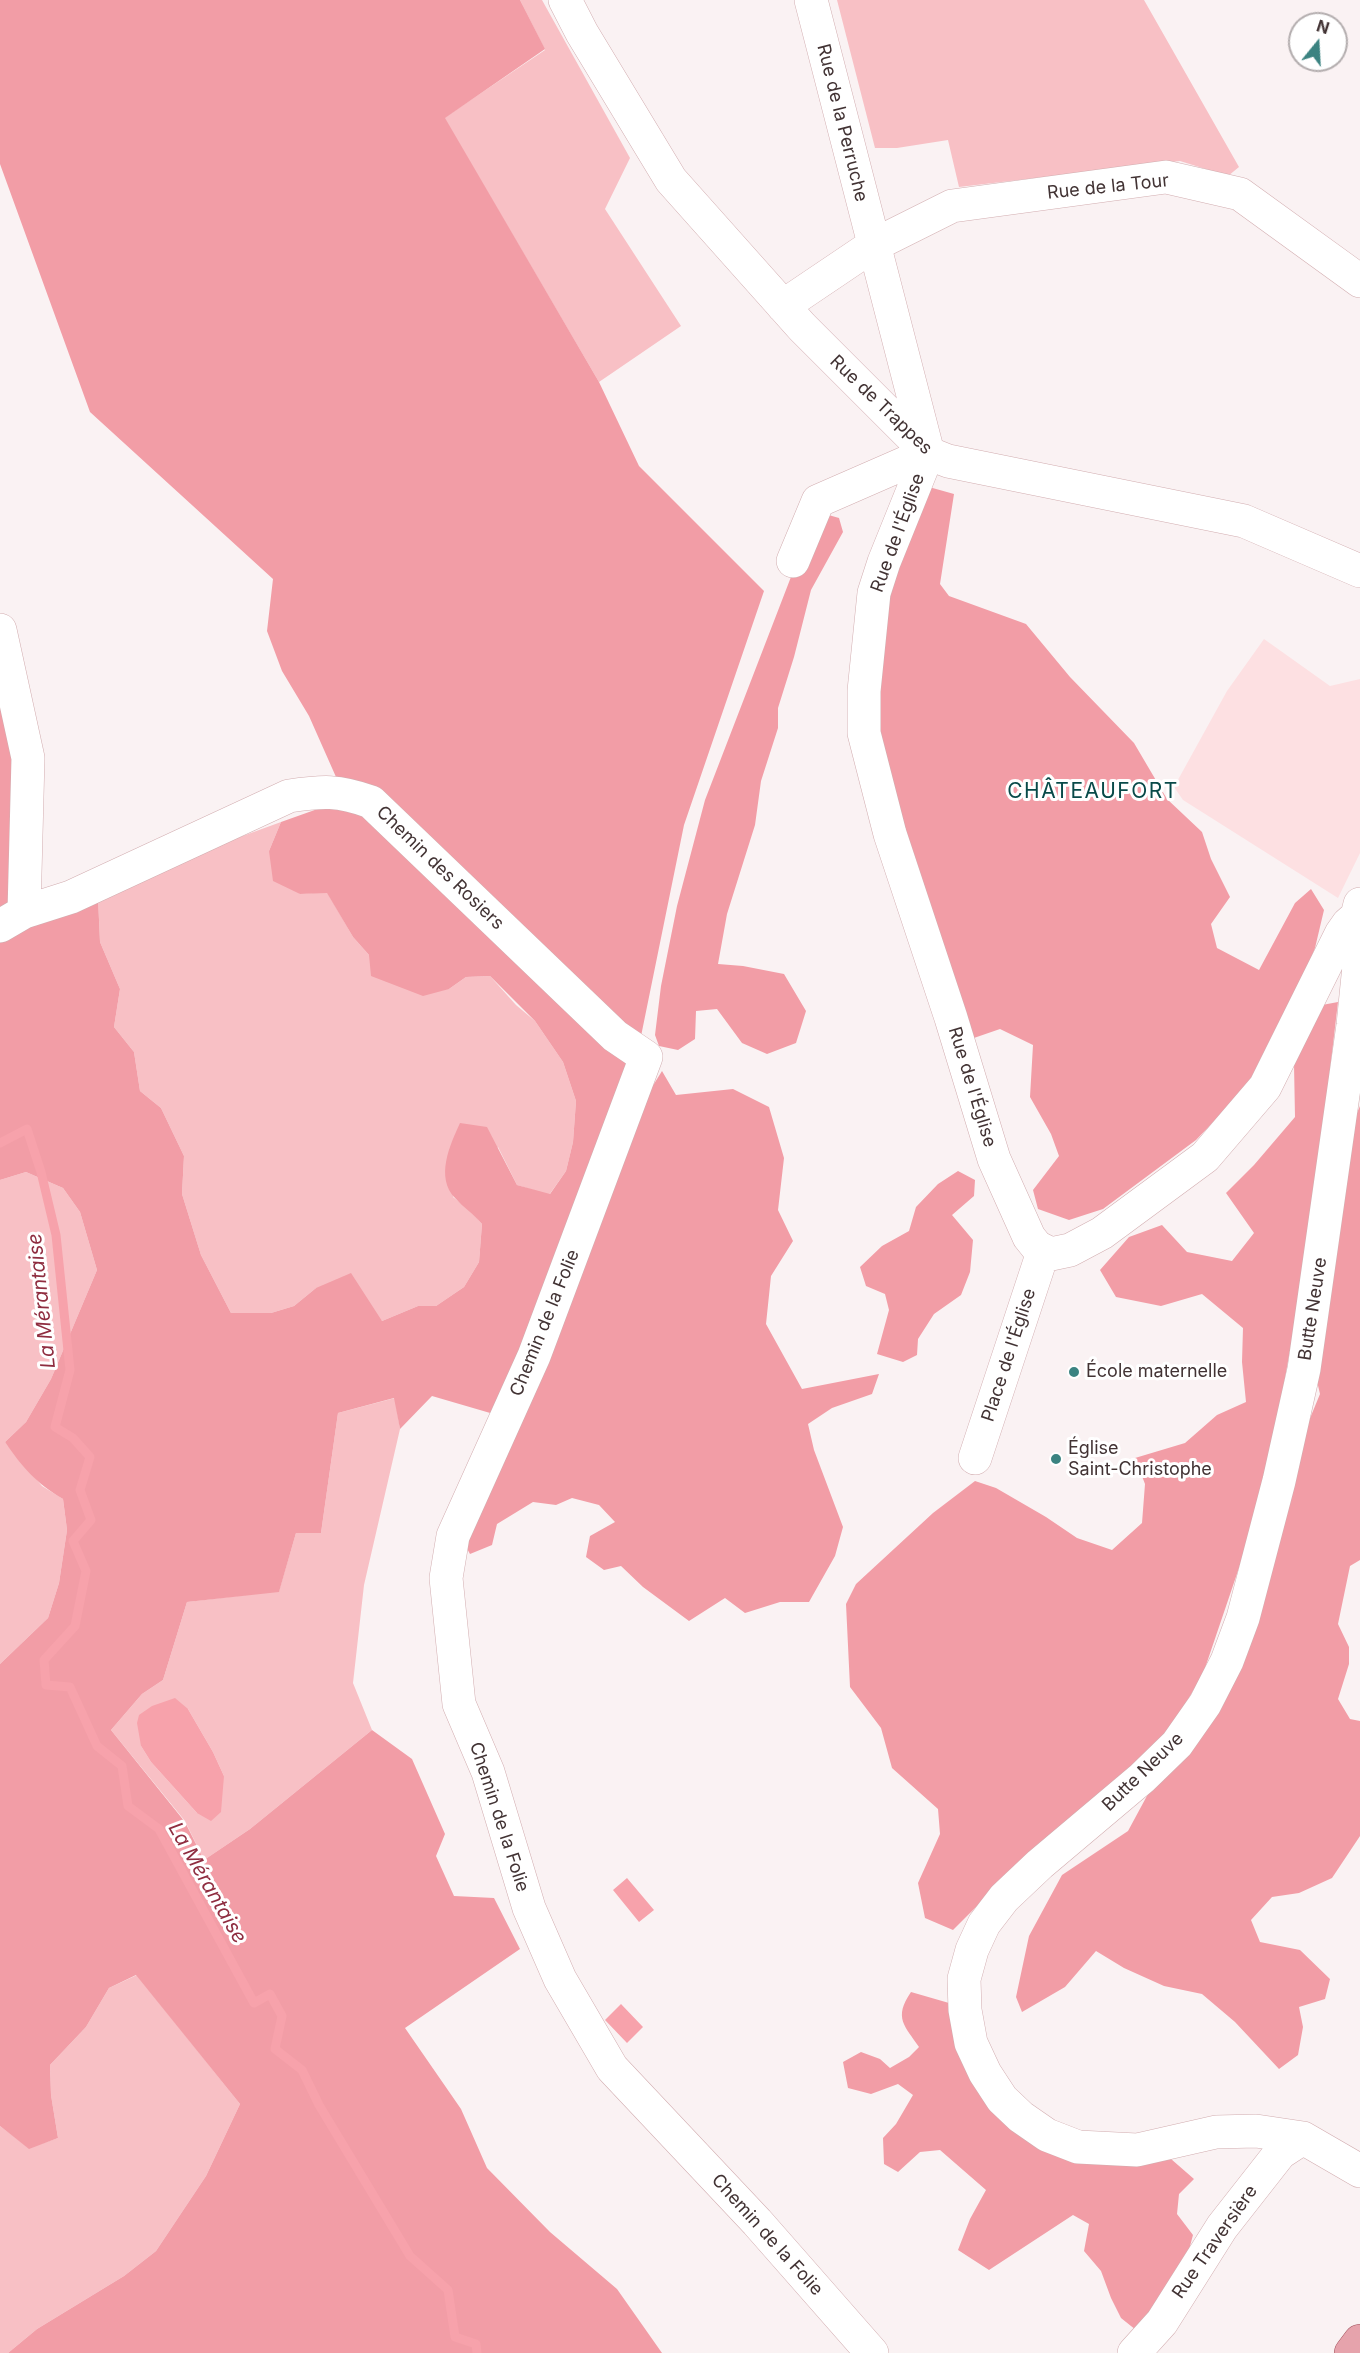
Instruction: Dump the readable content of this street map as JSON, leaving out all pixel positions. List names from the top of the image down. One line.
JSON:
{"streets":{"street":["Rue de la Perruche","Rue de la Tour","Rue de Trappes","Rue de l'Église","Chemin des Rosiers","Butte Neuve","Chemin de la Folie","Place de l'Église","Rue Traversière"]},"crossings":[["Rue de la Perruche","Rue de la Tour"],["Rue de la Tour","Rue de Trappes"],["Rue de Trappes","Rue de l'Église"],["Rue de l'Église","Place de l'Église"],["Chemin des Rosiers","Chemin de la Folie"],["Butte Neuve","Rue Traversière"]],"districts":["CHÂTEAUFORT"],"water":["La Mérantaise"],"places":["École maternelle","Église Saint-Christophe"],"north":"top"}
